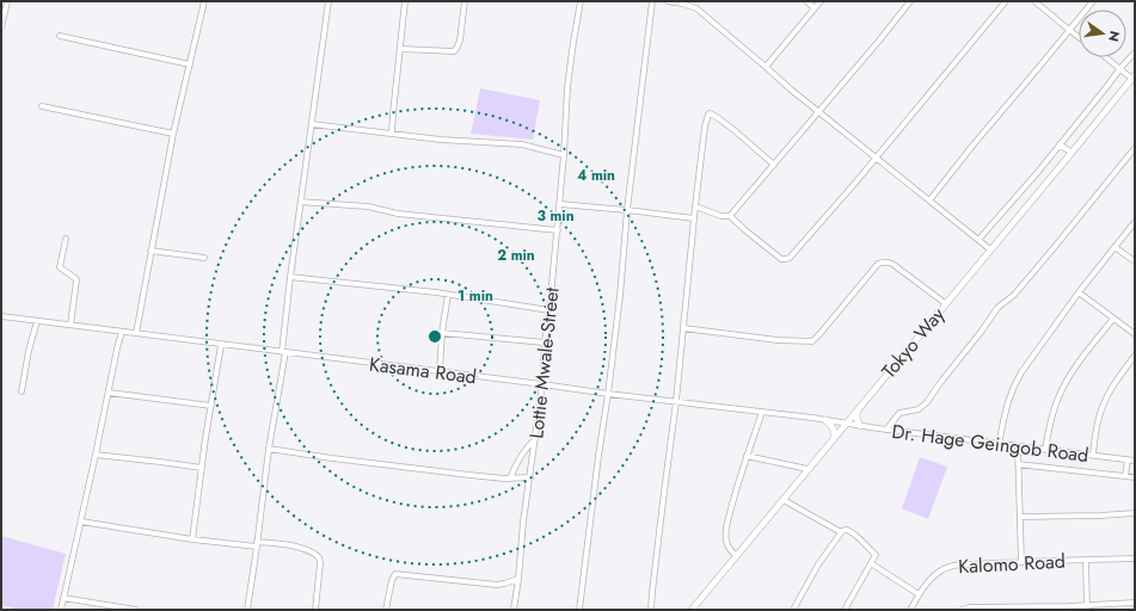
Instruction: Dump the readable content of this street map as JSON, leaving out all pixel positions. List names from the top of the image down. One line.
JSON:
{"streets":{"main road":["Tokyo Way"],"street":["Lottie Mwale Street","Kasama Road","Dr. Hage Geingob Road","Kalomo Road"]},"crossings":[["Tokyo Way","Kasama Road"],["Tokyo Way","Dr. Hage Geingob Road"],["Lottie Mwale Street","Kasama Road"],["Kasama Road","Dr. Hage Geingob Road"]],"north":"right","rings":["4 min","3 min","2 min","1 min"]}
